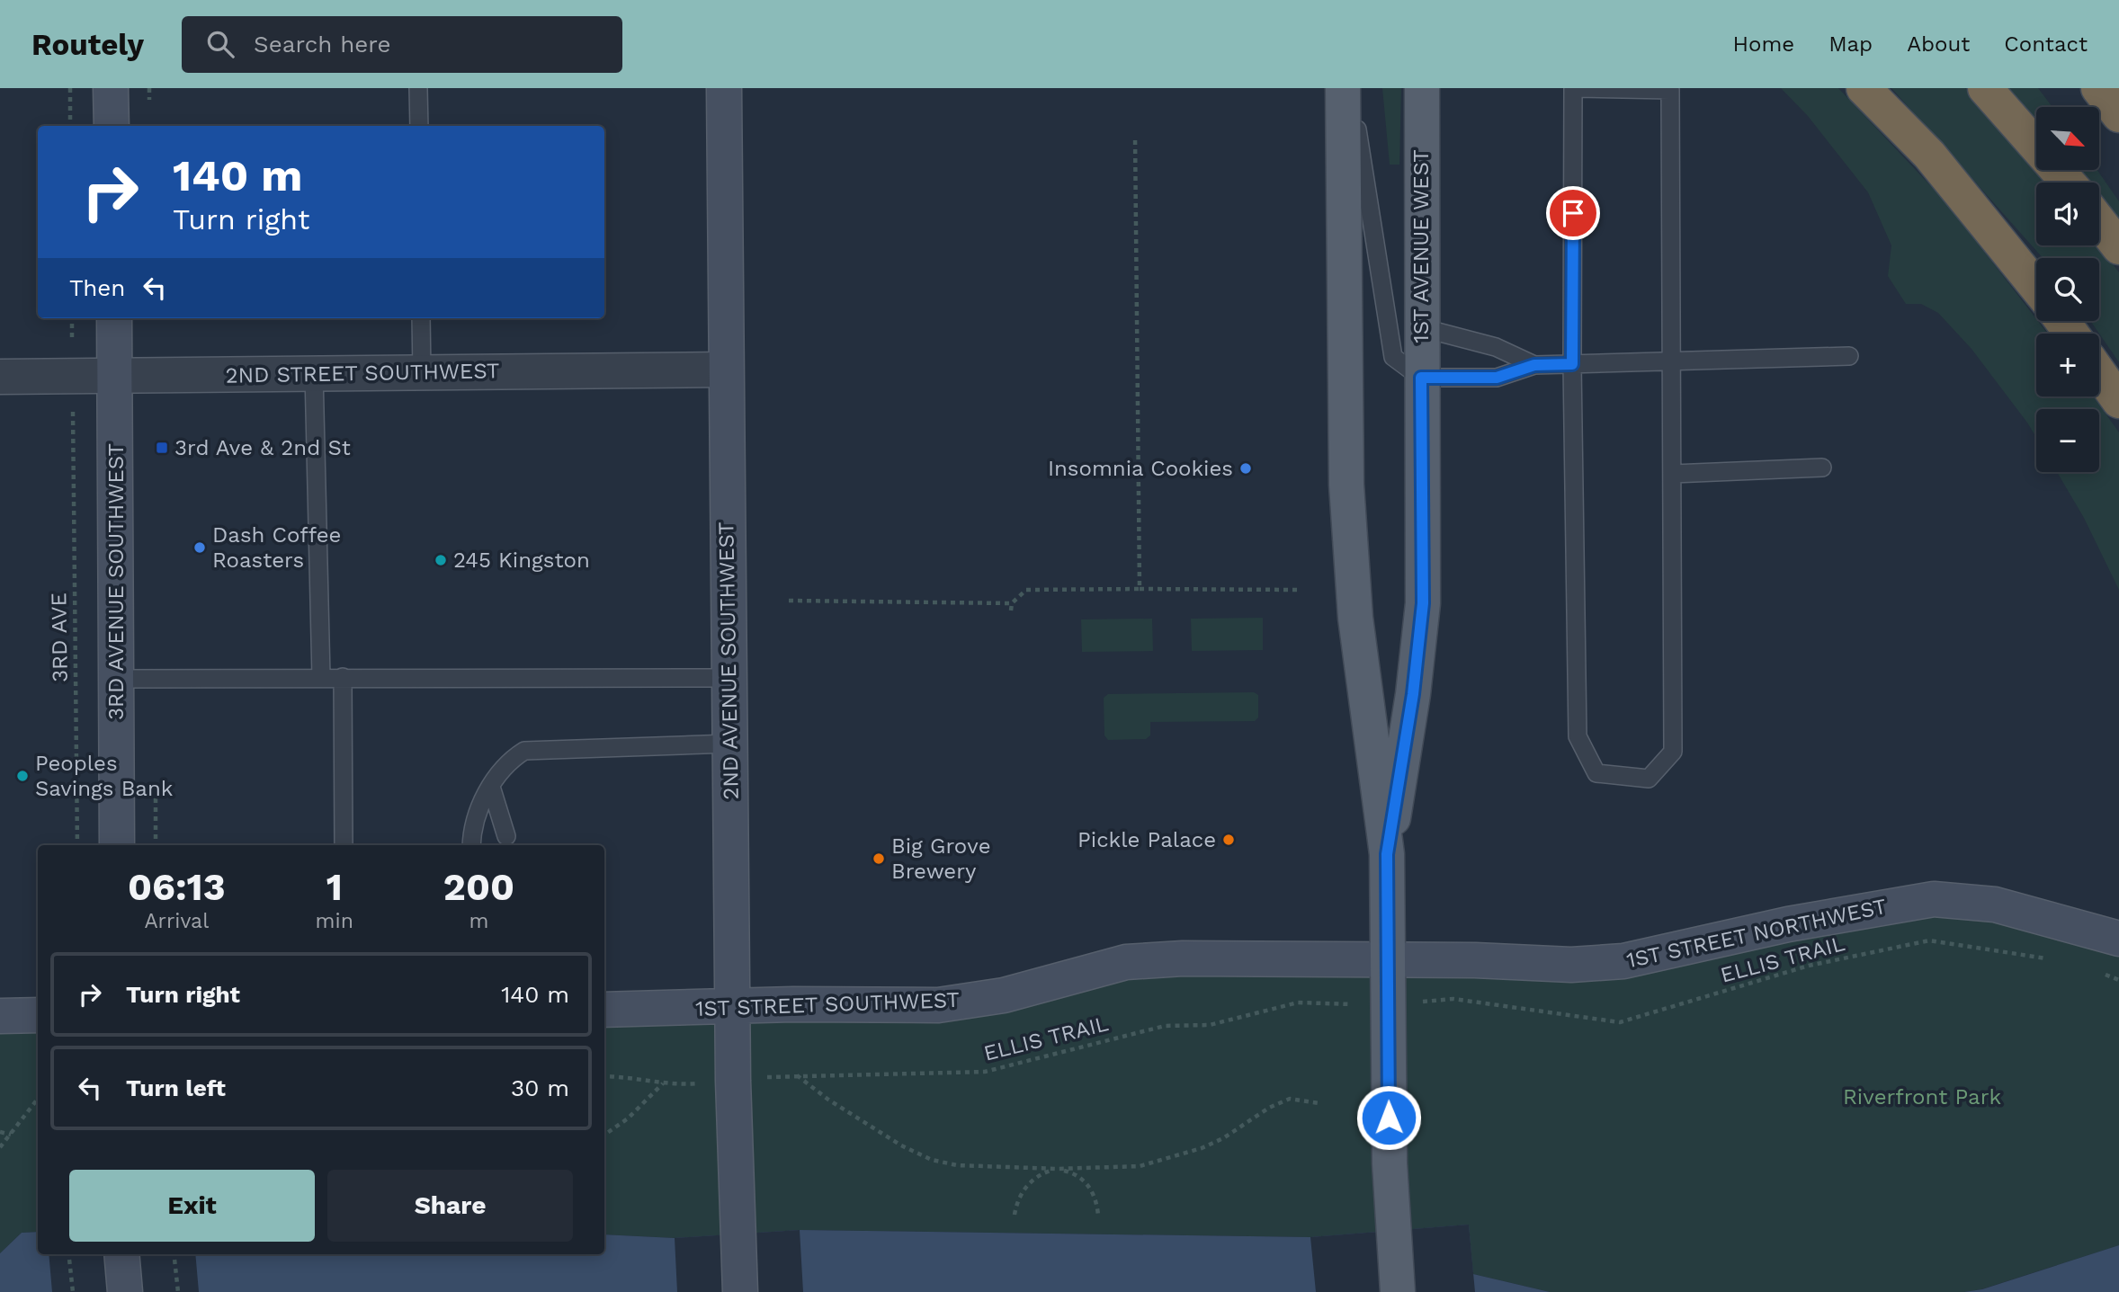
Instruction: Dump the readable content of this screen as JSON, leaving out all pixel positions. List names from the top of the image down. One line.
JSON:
{"streets":{"main road":["1ST AVENUE WEST","3RD AVENUE SOUTHWEST","2ND AVENUE SOUTHWEST","1ST STREET NORTHWEST","1ST STREET SOUTHWEST"],"street":["2ND STREET SOUTHWEST"],"path":["3RD AVE","ELLIS TRAIL"]},"crossings":[["1ST AVENUE WEST","1ST STREET NORTHWEST"],["1ST AVENUE WEST","1ST STREET SOUTHWEST"],["2ND STREET SOUTHWEST","3RD AVENUE SOUTHWEST"],["2ND STREET SOUTHWEST","2ND AVENUE SOUTHWEST"],["2ND AVENUE SOUTHWEST","1ST STREET SOUTHWEST"],["1ST STREET NORTHWEST","1ST STREET SOUTHWEST"]],"parks":["Riverfront Park"],"places":{"transit":["3rd Ave & 2nd St"],"other":["Insomnia Cookies","Dash Coffee Roasters","245 Kingston","Peoples Savings Bank","Pickle Palace","Big Grove Brewery"]},"north":"bottom right","page":{"header":"Routely","search":"Search here","nav":["Home","Map","About","Contact"],"map_buttons":["+","−"],"turn":["140 m","Turn right"],"then":"Then","eta":["06:13","Arrival","1","min","200","m"],"list":[{"name":"Turn right","value":"140 m"},{"name":"Turn left","value":"30 m"}],"buttons":["Exit","Share"]}}
